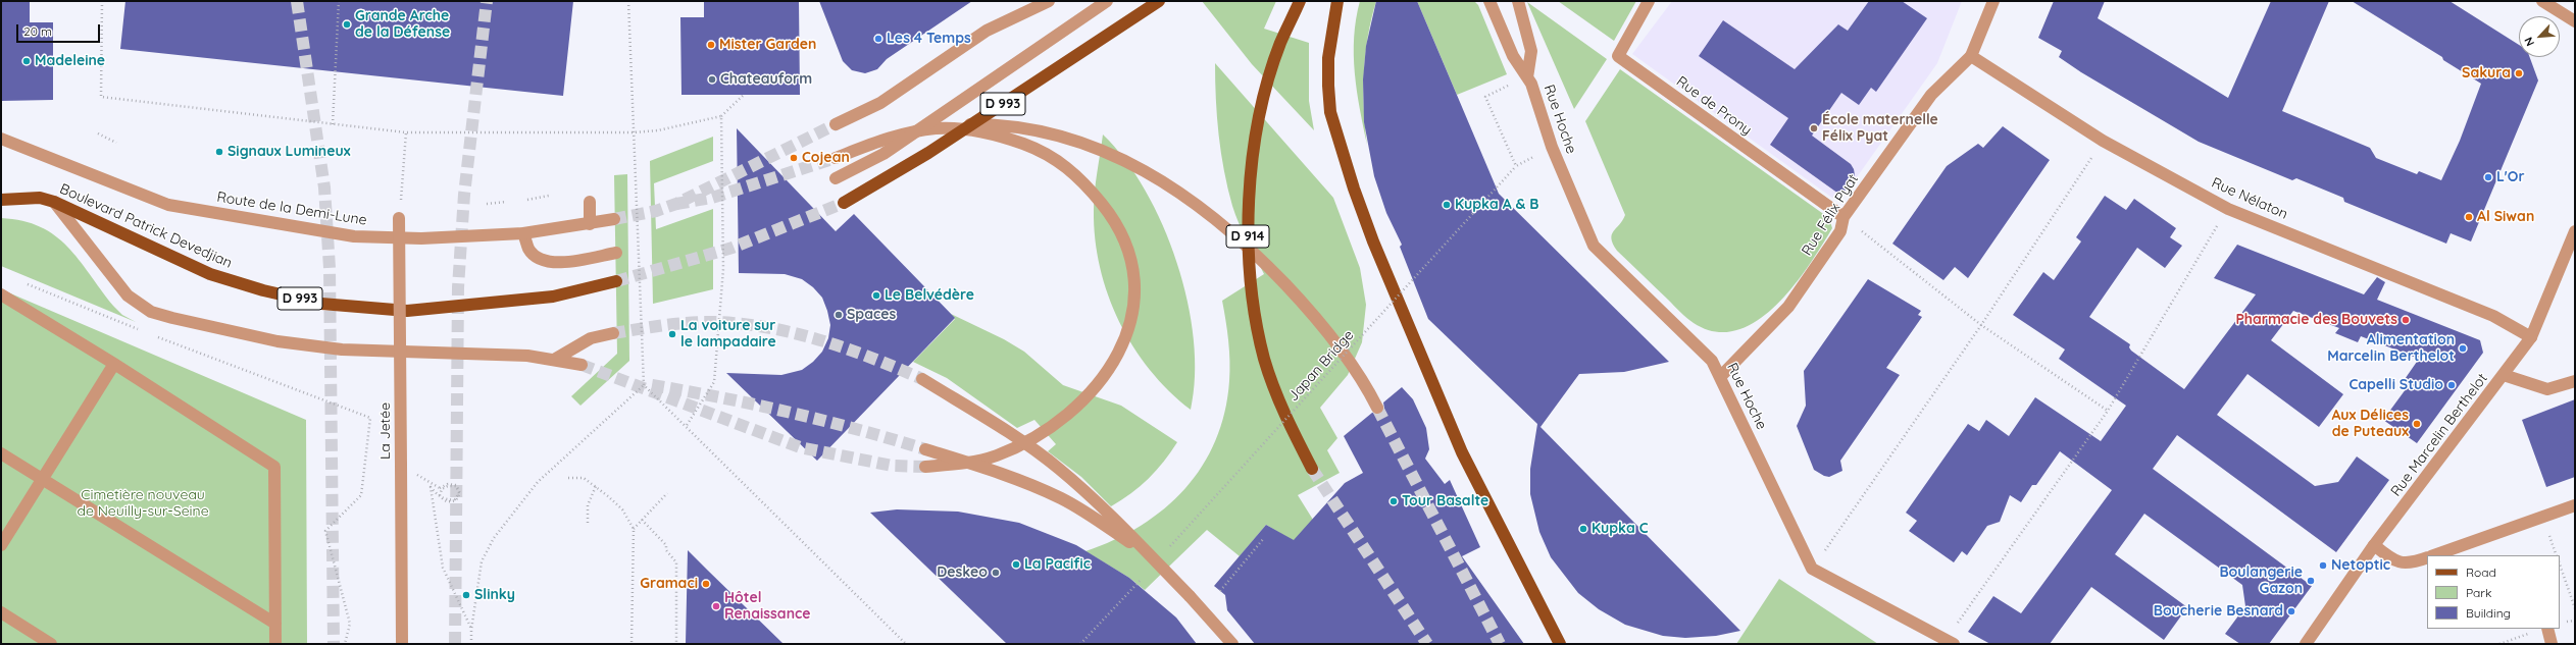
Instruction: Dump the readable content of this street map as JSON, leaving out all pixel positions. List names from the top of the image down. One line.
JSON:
{"streets":{"main road":["D 993","Boulevard Patrick Devedjian","D 914"],"street":["Rue de Prony","Rue Hoche","Rue Nélaton","Route de la Demi-Lune","Rue Félix Pyat","La Jetée","Rue Marcelin Berthelot"],"path":["Japan Bridge"]},"crossings":[["Rue de Prony","Rue Félix Pyat"],["Rue Hoche","Rue Félix Pyat"],["Rue Nélaton","Rue Félix Pyat"],["Rue Nélaton","Rue Marcelin Berthelot"]],"parks":["Cimetière nouveau de Neuilly-sur-Seine"],"places":["Grande Arche de la Défense","Les 4 Temps","Mister Garden","Madeleine","Sakura","Chateauform","École maternelle Félix Pyat","Signaux Lumineux","Cojean","L'Or","Kupka A & B","Al Siwan","Le Belvédère","Spaces","Pharmacie des Bouvets","La voiture sur le lampadaire","Alimentation Marcelin Berthelot","Capelli Studio","Aux Délices de Puteaux","Tour Basalte","Kupka C","La Pacific","Netoptic","Deskeo","Boulangerie Gazon","Gramaci","Slinky","Hôtel Renaissance","Boucherie Besnard"],"legend":["Road","Park","Building"],"scale_bar":"20 m","north":"bottom left"}
